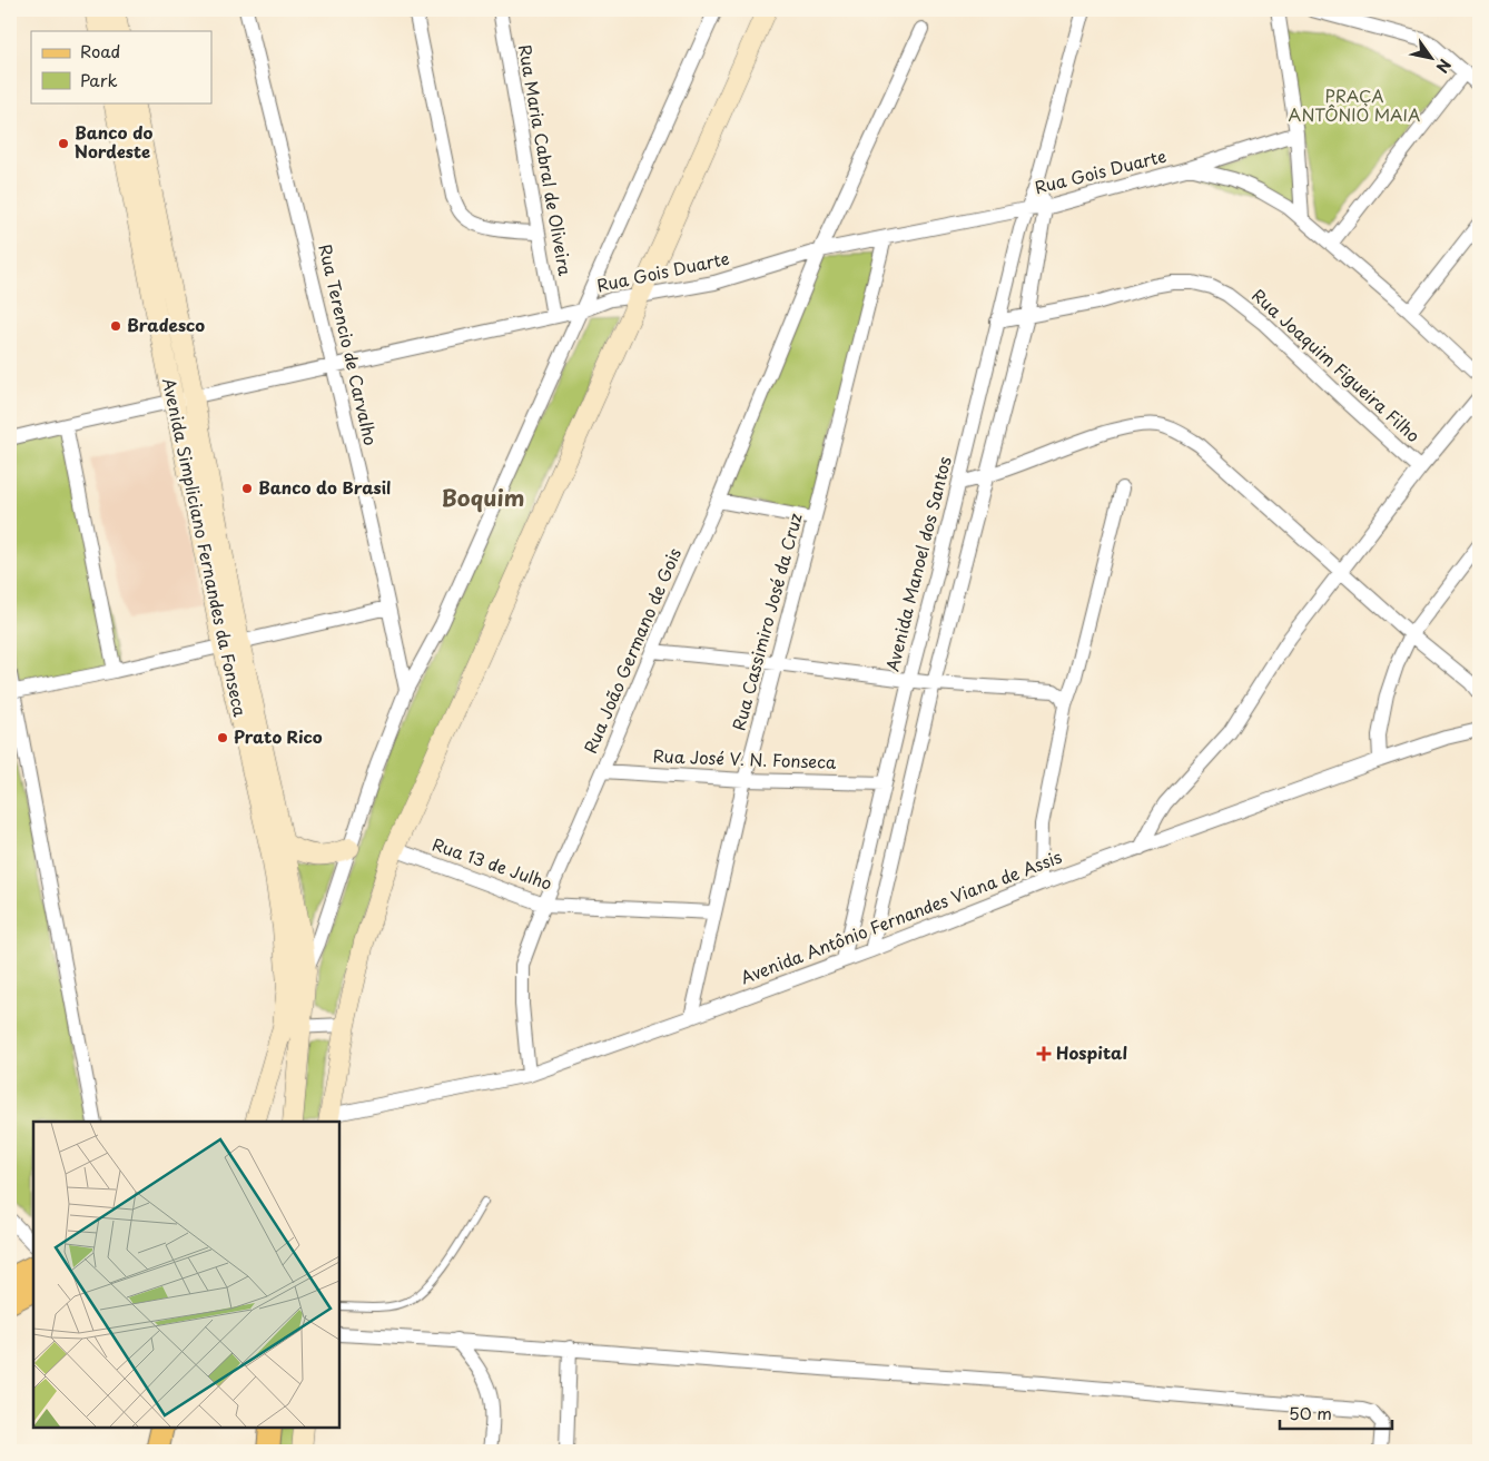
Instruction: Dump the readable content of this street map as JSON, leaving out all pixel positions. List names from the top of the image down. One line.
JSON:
{"streets":{"main road":["Avenida Simpliciano Fernandes da Fonseca"],"street":["Rua Maria Cabral de Oliveira","Rua Gois Duarte","Rua Terencio de Carvalho","Rua Joaquim Figueira Filho","Avenida Manoel dos Santos","Rua Cassimiro José da Cruz","Rua João Germano de Gois","Rua José V. N. Fonseca","Rua 13 de Julho","Avenida Antônio Fernandes Viana de Assis"]},"crossings":[["Rua Maria Cabral de Oliveira","Rua Gois Duarte"],["Rua Gois Duarte","Rua Terencio de Carvalho"],["Rua Gois Duarte","Avenida Simpliciano Fernandes da Fonseca"],["Rua Gois Duarte","Avenida Manoel dos Santos"],["Rua Gois Duarte","Rua Cassimiro José da Cruz"],["Rua Gois Duarte","Rua João Germano de Gois"],["Rua Joaquim Figueira Filho","Avenida Manoel dos Santos"],["Avenida Manoel dos Santos","Rua José V. N. Fonseca"],["Avenida Manoel dos Santos","Avenida Antônio Fernandes Viana de Assis"],["Rua Cassimiro José da Cruz","Rua José V. N. Fonseca"],["Rua Cassimiro José da Cruz","Rua 13 de Julho"],["Rua Cassimiro José da Cruz","Avenida Antônio Fernandes Viana de Assis"],["Rua João Germano de Gois","Rua José V. N. Fonseca"],["Rua João Germano de Gois","Rua 13 de Julho"],["Rua João Germano de Gois","Avenida Antônio Fernandes Viana de Assis"]],"districts":["Boquim"],"parks":["PRAÇA ANTÔNIO MAIA"],"places":{"other":["Banco do Nordeste","Bradesco","Banco do Brasil","Prato Rico"],"health":["Hospital"]},"legend":["Road","Park"],"scale_bar":"50 m","north":"bottom right"}
